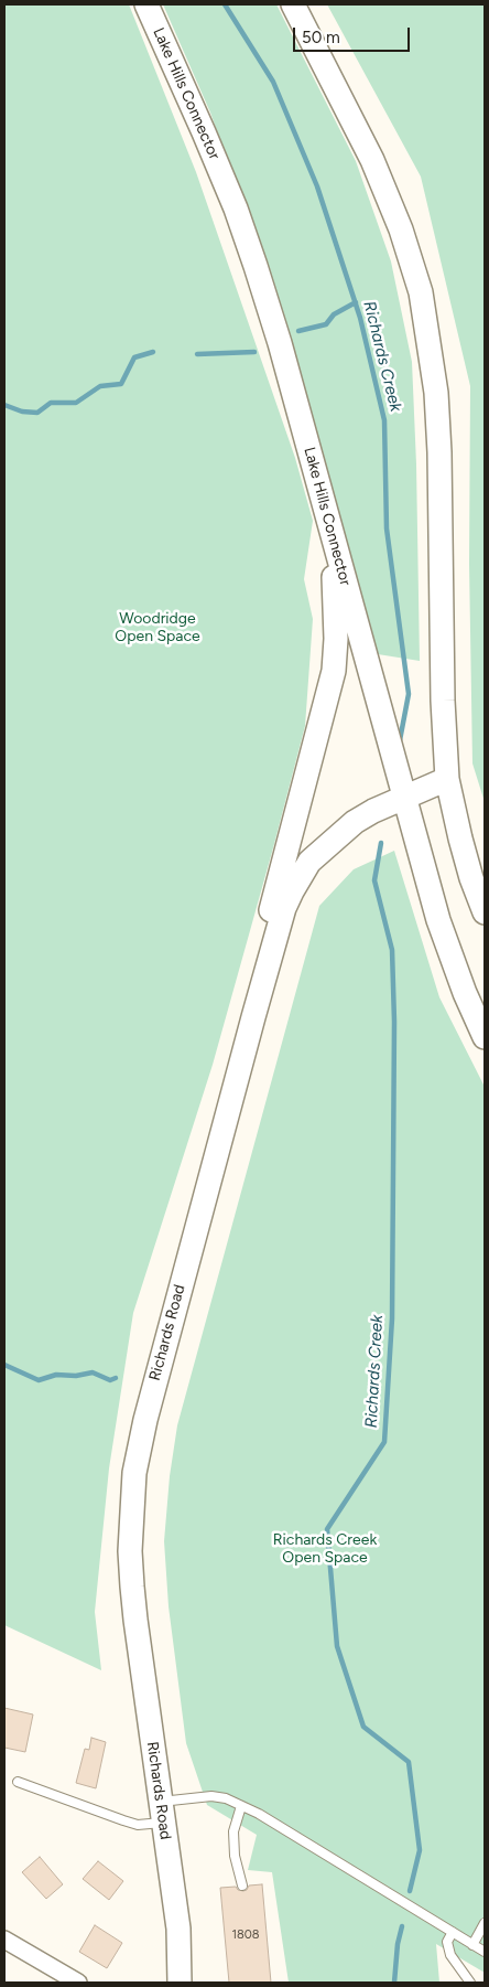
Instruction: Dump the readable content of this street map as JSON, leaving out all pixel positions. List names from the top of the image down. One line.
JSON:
{"streets":{"main road":["Lake Hills Connector","Richards Road"]},"crossings":[["Lake Hills Connector","Richards Road"]],"water":["Richards Creek"],"parks":["Woodridge Open Space","Richards Creek Open Space"],"house_numbers":["1808"],"scale_bar":"50 m"}
